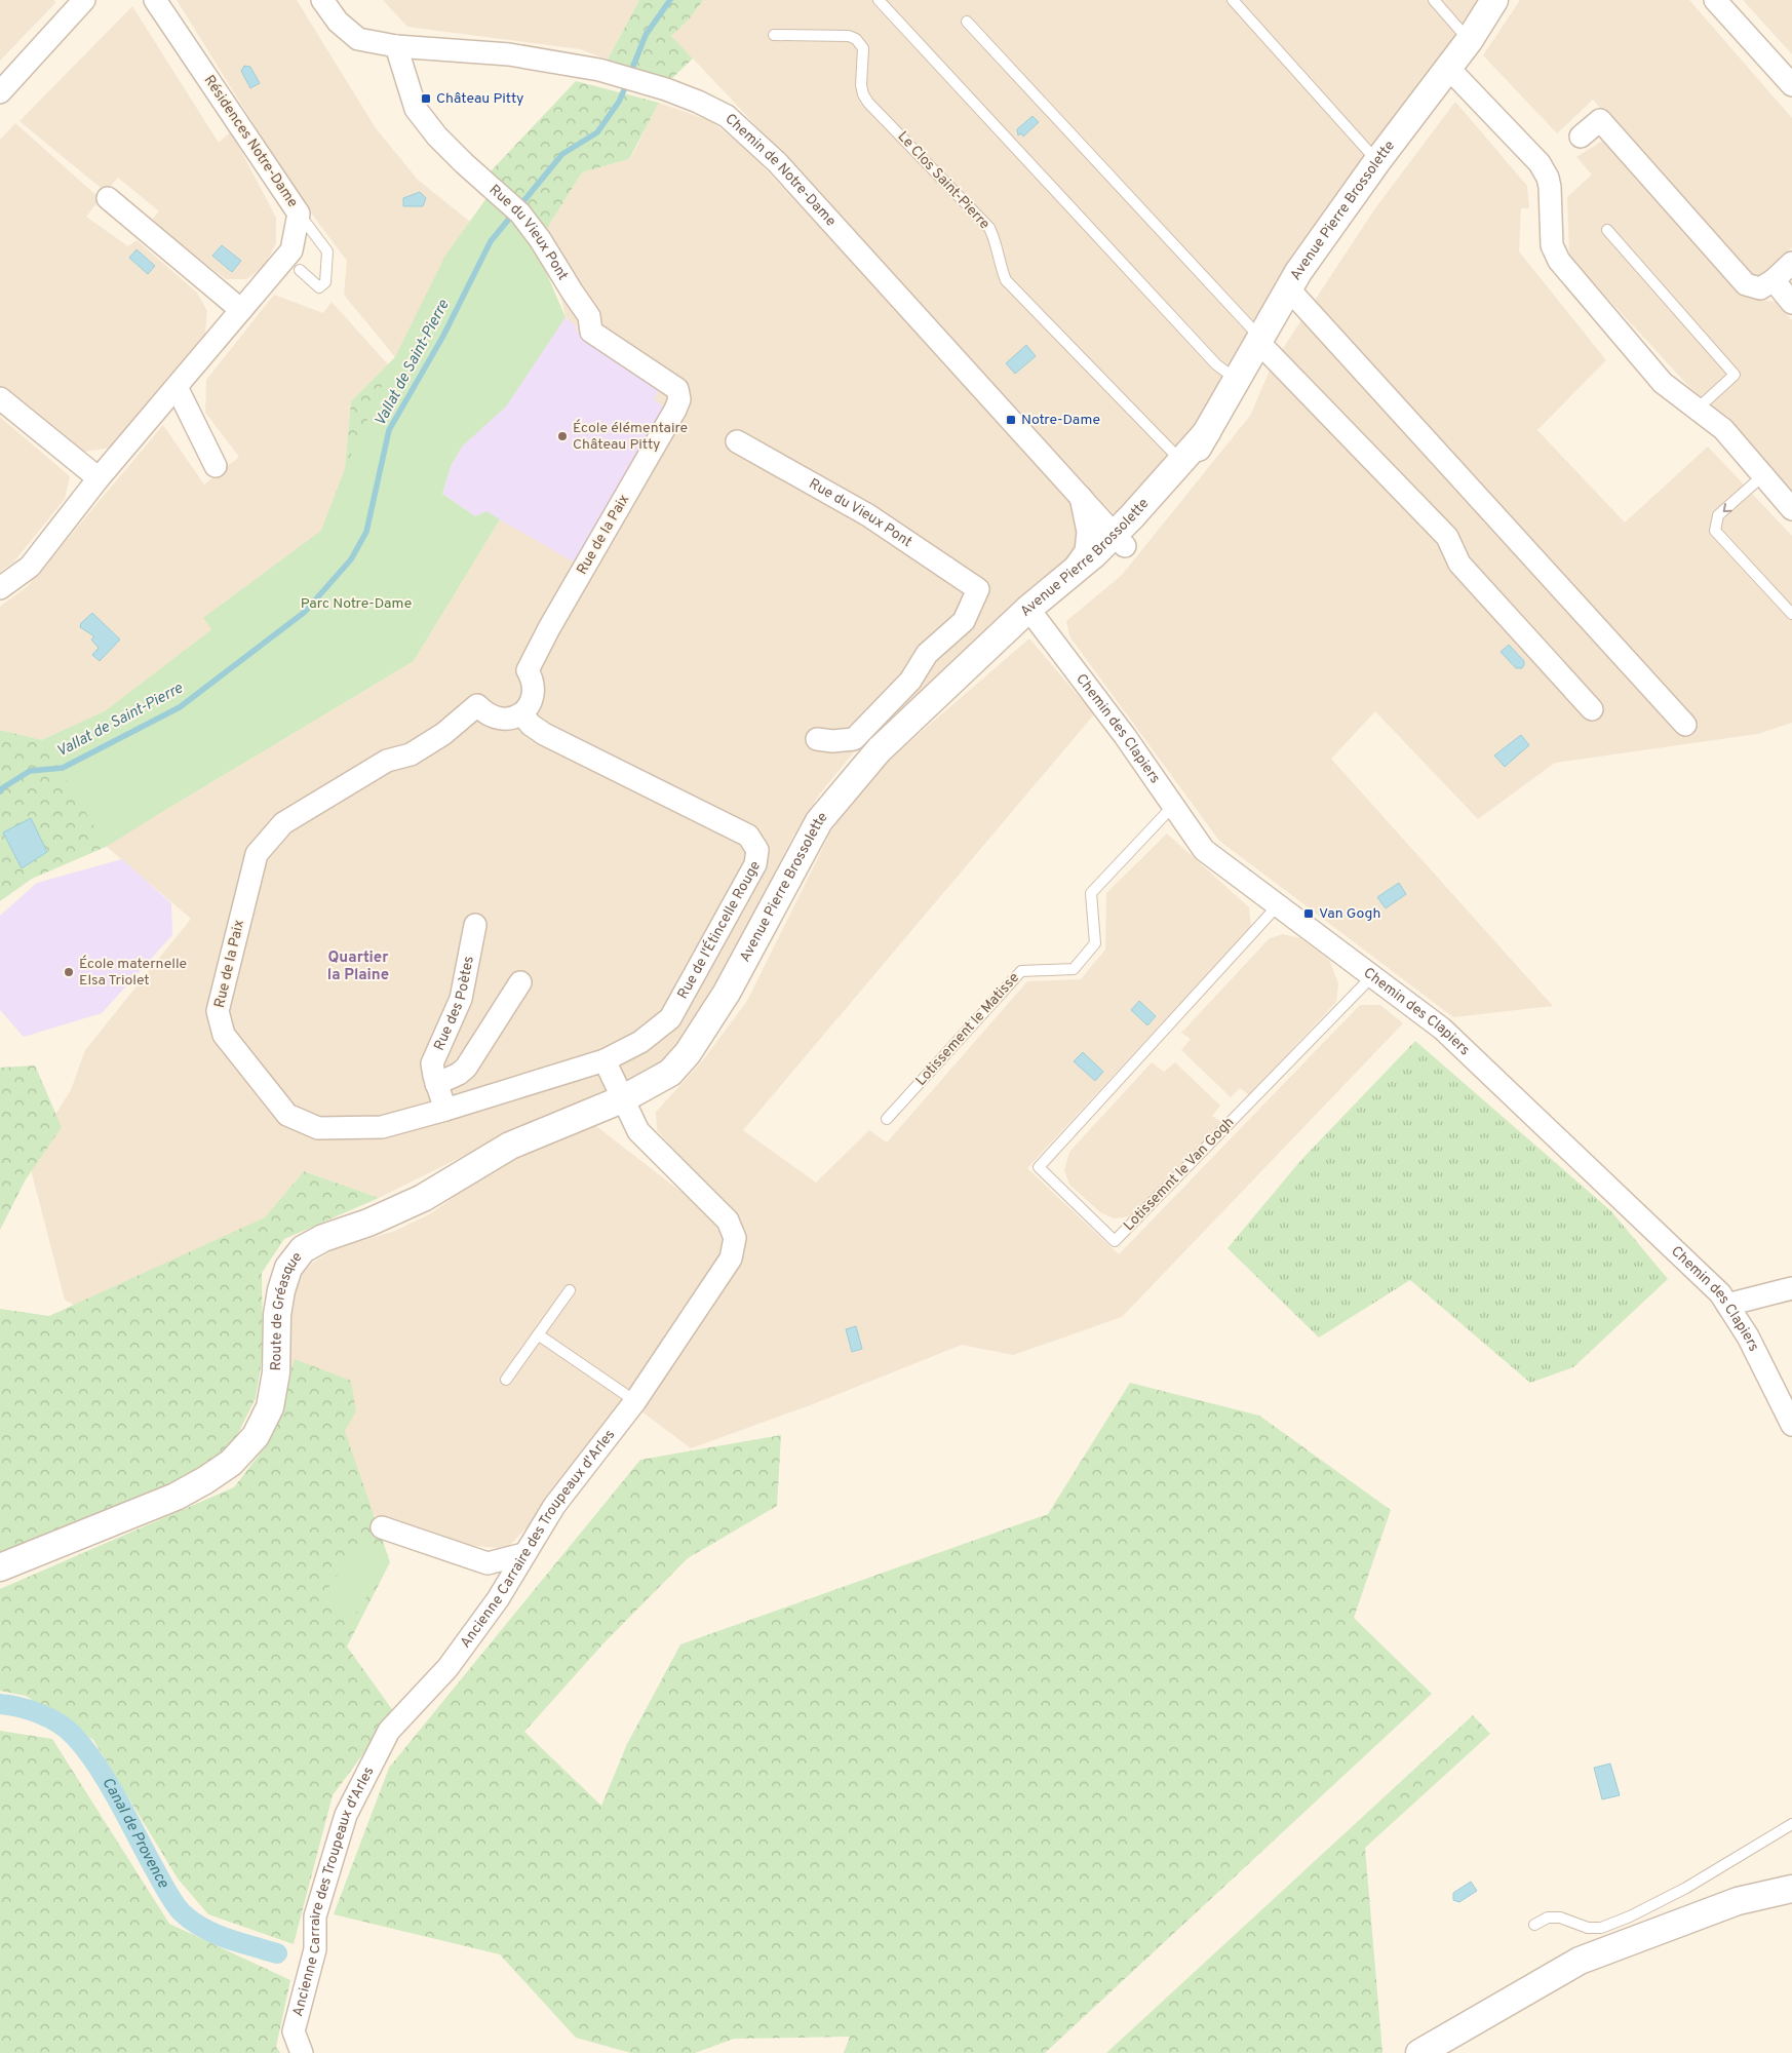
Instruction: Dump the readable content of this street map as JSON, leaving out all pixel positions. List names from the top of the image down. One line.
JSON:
{"streets":{"street":["Résidences Notre-Dame","Chemin de Notre-Dame","Avenue Pierre Brossolette","Rue du Vieux Pont","Rue de la Paix","Chemin des Clapiers","Rue de l'Étincelle Rouge","Rue des Poètes","Route de Gréasque","Ancienne Carraire des Troupeaux d'Arles"],"lane":["Le Clos Saint-Pierre","Lotissement le Matisse","Lotissemnt le Van Gogh"]},"crossings":[["Chemin de Notre-Dame","Avenue Pierre Brossolette"],["Chemin de Notre-Dame","Rue du Vieux Pont"],["Le Clos Saint-Pierre","Avenue Pierre Brossolette"],["Avenue Pierre Brossolette","Chemin des Clapiers"],["Avenue Pierre Brossolette","Route de Gréasque"],["Avenue Pierre Brossolette","Ancienne Carraire des Troupeaux d'Arles"],["Rue du Vieux Pont","Rue de la Paix"],["Rue de la Paix","Rue de l'Étincelle Rouge"],["Rue de la Paix","Rue des Poètes"],["Rue de la Paix","Ancienne Carraire des Troupeaux d'Arles"],["Chemin des Clapiers","Lotissement le Matisse"],["Chemin des Clapiers","Lotissemnt le Van Gogh"],["Rue de l'Étincelle Rouge","Ancienne Carraire des Troupeaux d'Arles"],["Route de Gréasque","Ancienne Carraire des Troupeaux d'Arles"]],"districts":["Quartier la Plaine"],"water":["Vallat de Saint-Pierre","Canal de Provence"],"parks":["Parc Notre-Dame"],"places":{"transit":["Château Pitty","Notre-Dame","Van Gogh"],"other":["École élémentaire Château Pitty","École maternelle Elsa Triolet"]}}
